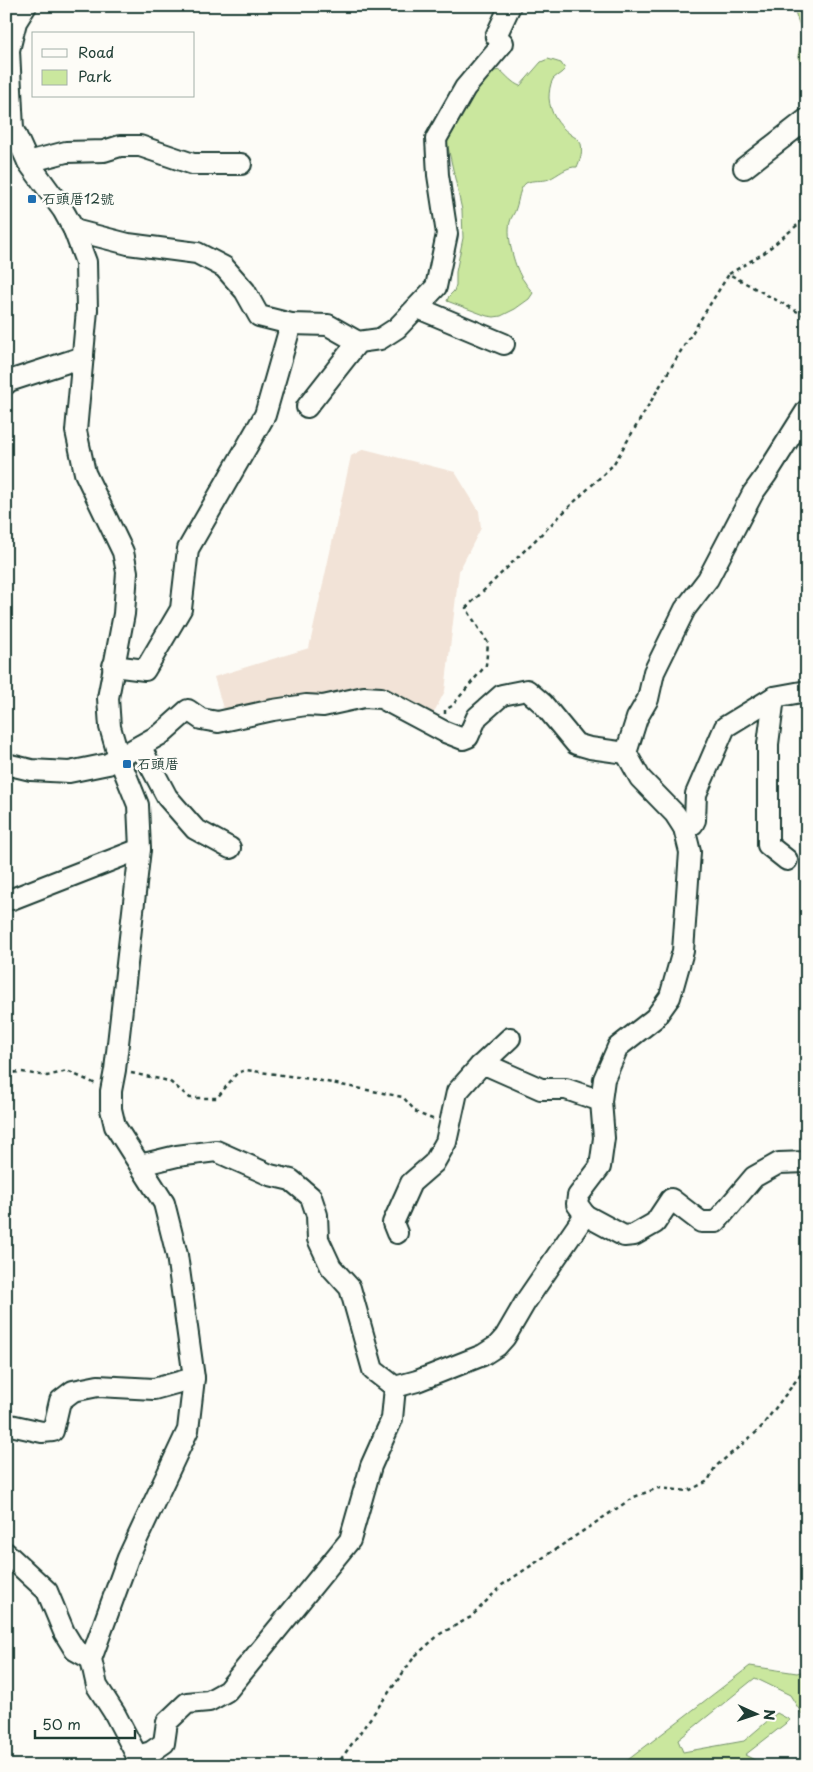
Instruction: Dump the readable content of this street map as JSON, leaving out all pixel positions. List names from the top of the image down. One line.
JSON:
{"places":{"transit":["石頭厝12號","石頭厝"]},"legend":["Road","Park"],"scale_bar":"50 m","north":"right"}
